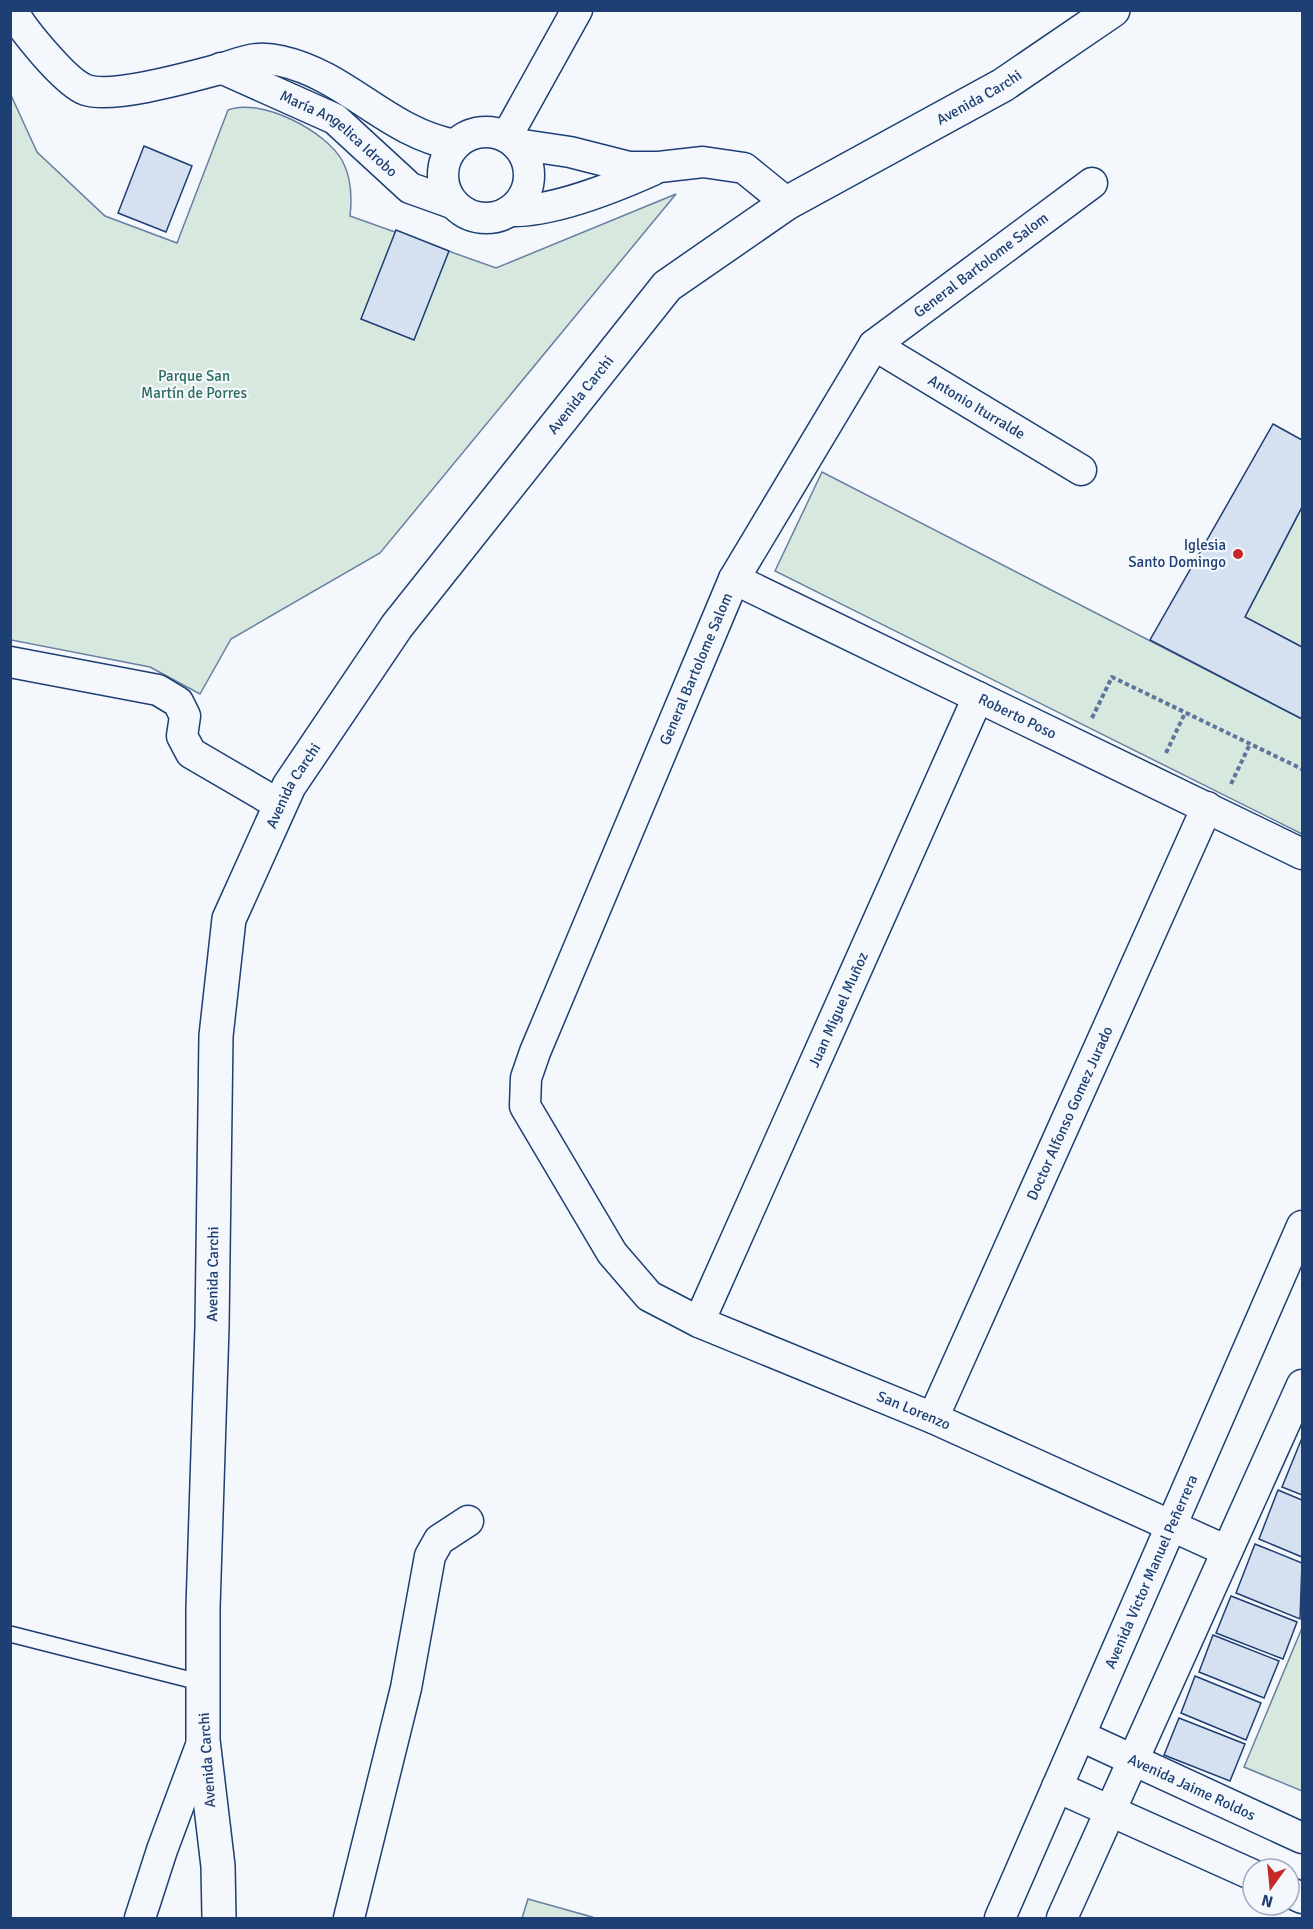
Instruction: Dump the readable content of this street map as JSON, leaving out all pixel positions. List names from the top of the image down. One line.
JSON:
{"streets":{"street":["Avenida Carchi","María Angelica Idrobo","General Bartolome Salom","Antonio Iturralde","Roberto Poso","Juan Miguel Muñoz","Doctor Alfonso Gomez Jurado","San Lorenzo","Avenida Victor Manuel Peñerrera","Avenida Jaime Roldos"]},"crossings":[["General Bartolome Salom","Antonio Iturralde"],["General Bartolome Salom","Roberto Poso"],["General Bartolome Salom","San Lorenzo"],["Roberto Poso","Juan Miguel Muñoz"],["Roberto Poso","Doctor Alfonso Gomez Jurado"],["Juan Miguel Muñoz","San Lorenzo"],["Doctor Alfonso Gomez Jurado","San Lorenzo"],["San Lorenzo","Avenida Victor Manuel Peñerrera"],["Avenida Victor Manuel Peñerrera","Avenida Jaime Roldos"]],"parks":["Parque San Martín de Porres"],"places":["Iglesia Santo Domingo"],"north":"bottom"}
